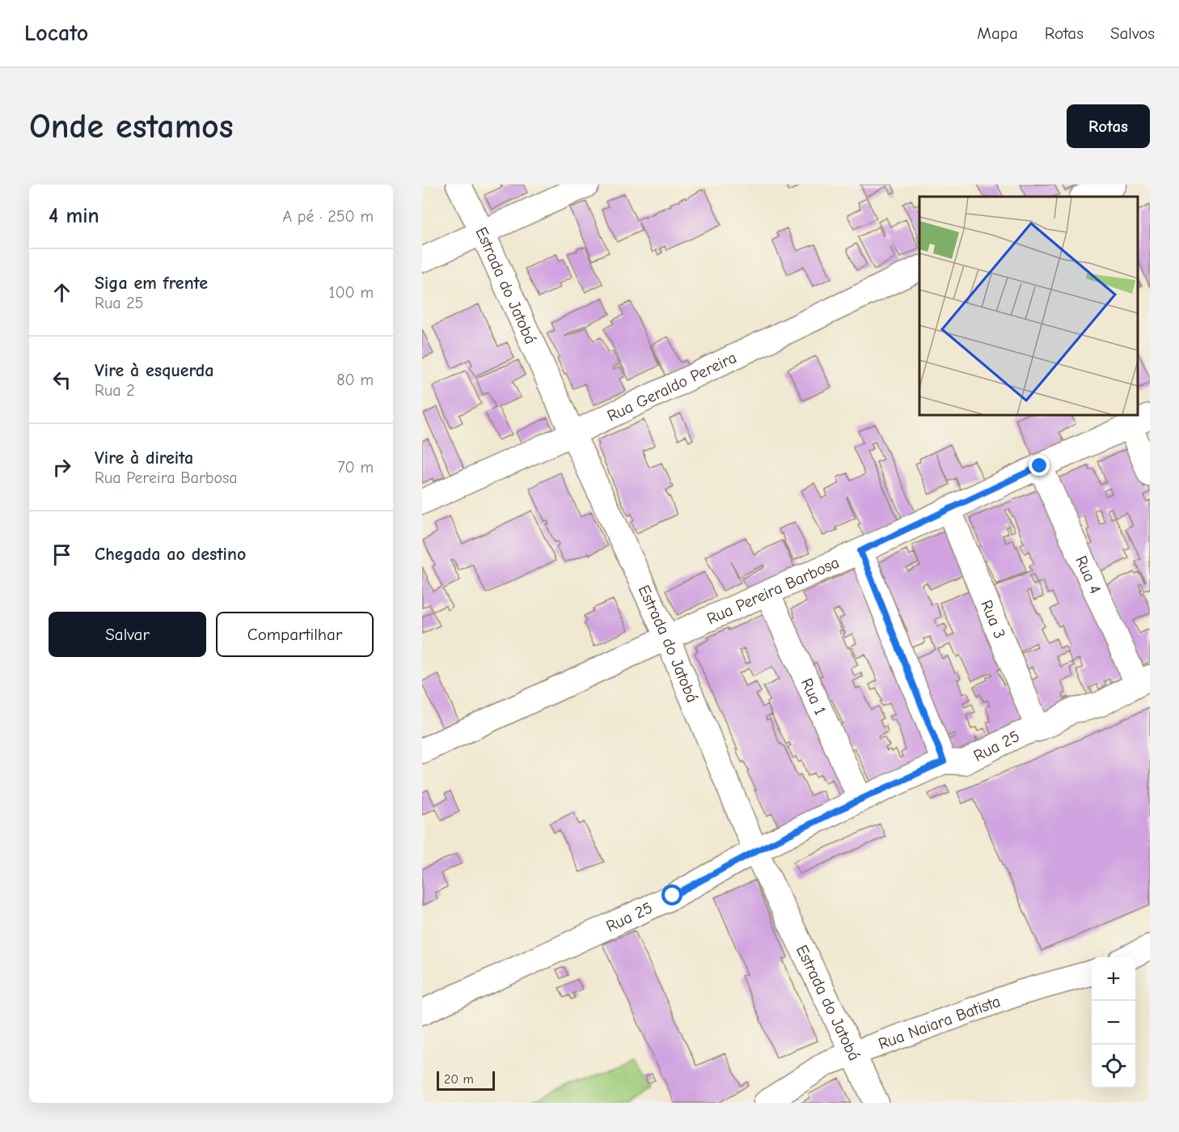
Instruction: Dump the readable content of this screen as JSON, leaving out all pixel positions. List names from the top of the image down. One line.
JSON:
{"streets":{"street":["Estrada do Jatobá","Rua Geraldo Pereira","Rua 4","Rua Pereira Barbosa","Rua 3","Rua 1","Rua 25","Rua Naiara Batista"]},"crossings":[["Estrada do Jatobá","Rua Geraldo Pereira"],["Estrada do Jatobá","Rua Pereira Barbosa"],["Estrada do Jatobá","Rua 25"],["Estrada do Jatobá","Rua Naiara Batista"],["Rua 4","Rua Pereira Barbosa"],["Rua 4","Rua 25"],["Rua Pereira Barbosa","Rua 3"],["Rua Pereira Barbosa","Rua 1"],["Rua 3","Rua 25"],["Rua 1","Rua 25"]],"scale_bar":"20 m","page":{"header":"Locato","nav":["Mapa","Rotas","Salvos"],"buttons":["Rotas",["Salvar","Compartilhar"]],"title":"Onde estamos","heading":["4 min","A pé · 250 m"],"list":[["Siga em frente","Rua 25","100 m"],["Vire à esquerda","Rua 2","80 m"],["Vire à direita","Rua Pereira Barbosa","70 m"],"Chegada ao destino"],"map_buttons":["+","−"],"scale":"20 m"}}
